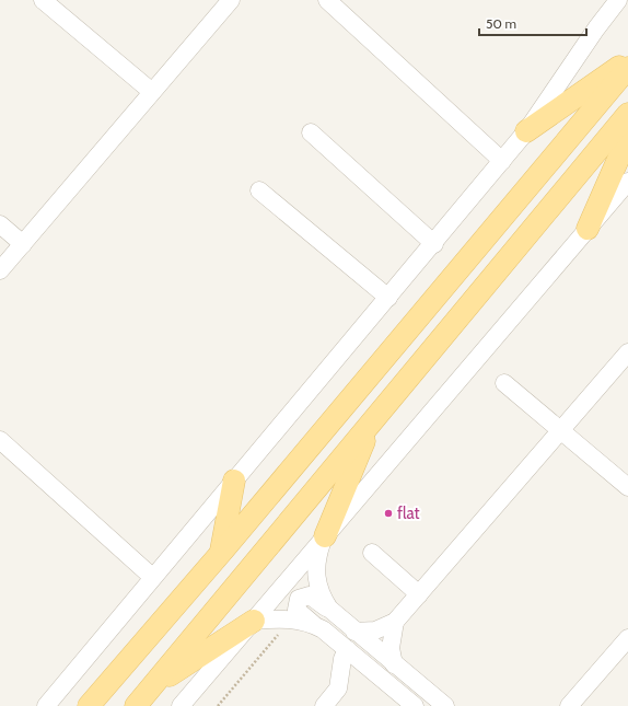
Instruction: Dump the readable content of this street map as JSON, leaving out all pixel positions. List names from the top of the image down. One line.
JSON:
{"places":["flat"],"scale_bar":"50 m"}
